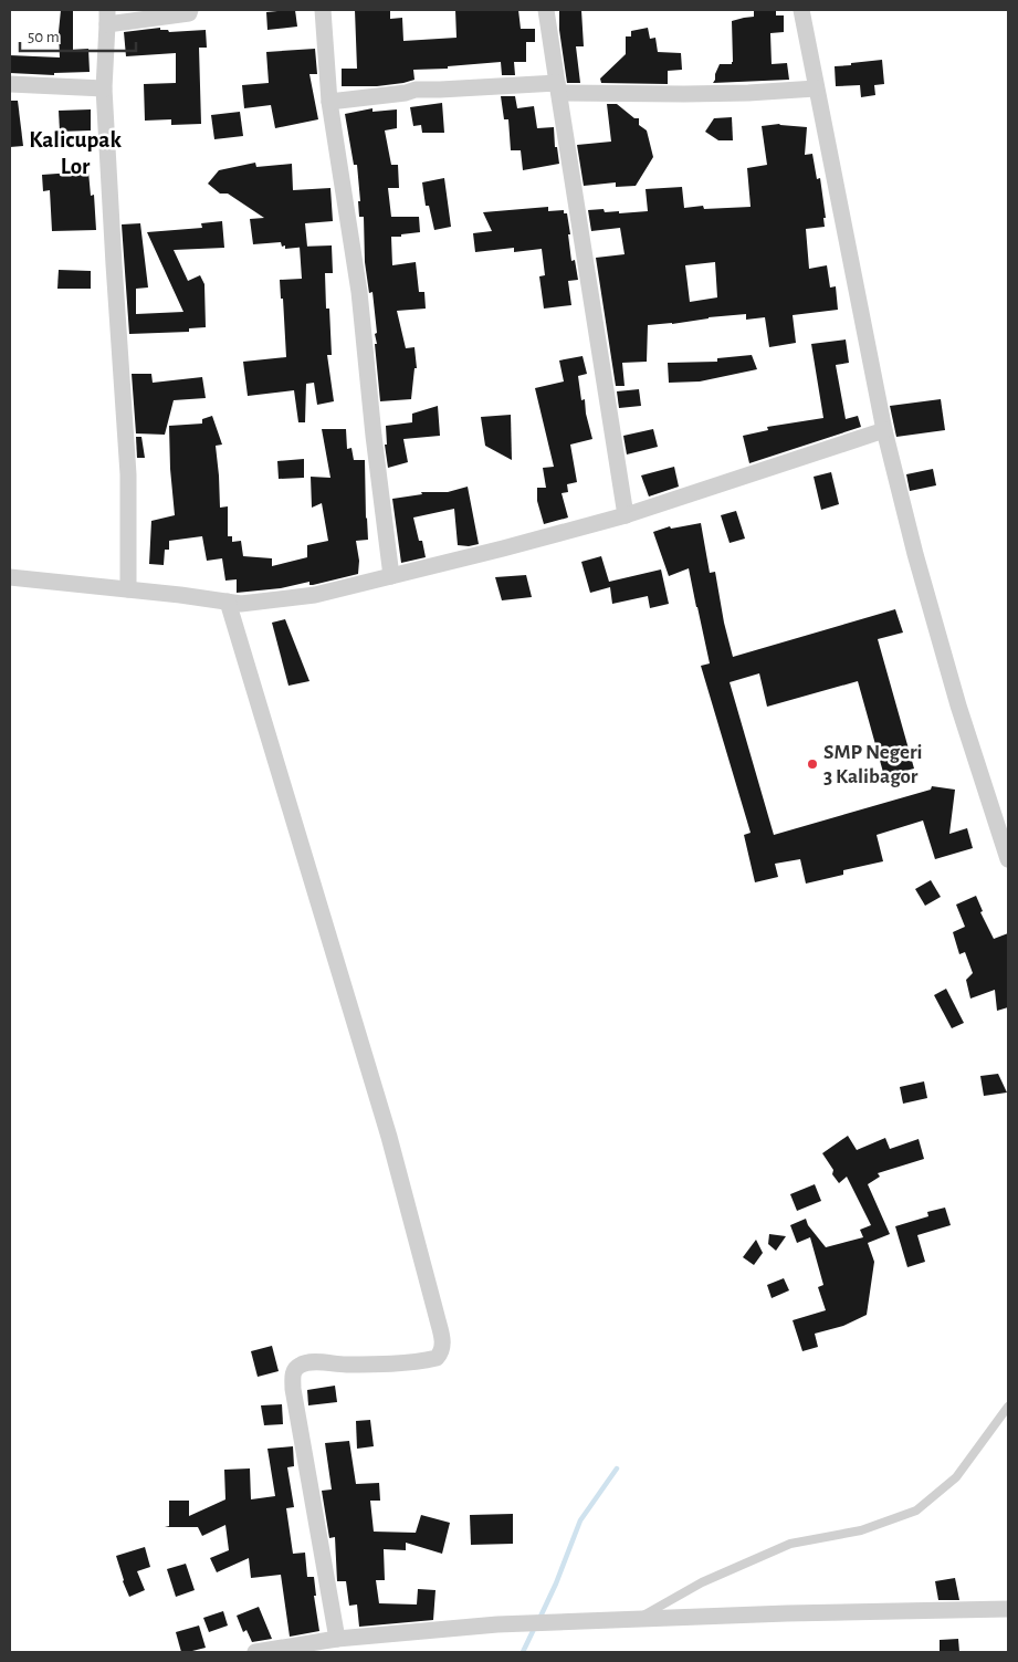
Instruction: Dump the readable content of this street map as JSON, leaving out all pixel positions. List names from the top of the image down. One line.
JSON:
{"districts":["Kalicupak Lor"],"places":["SMP Negeri 3 Kalibagor"],"scale_bar":"50 m"}
